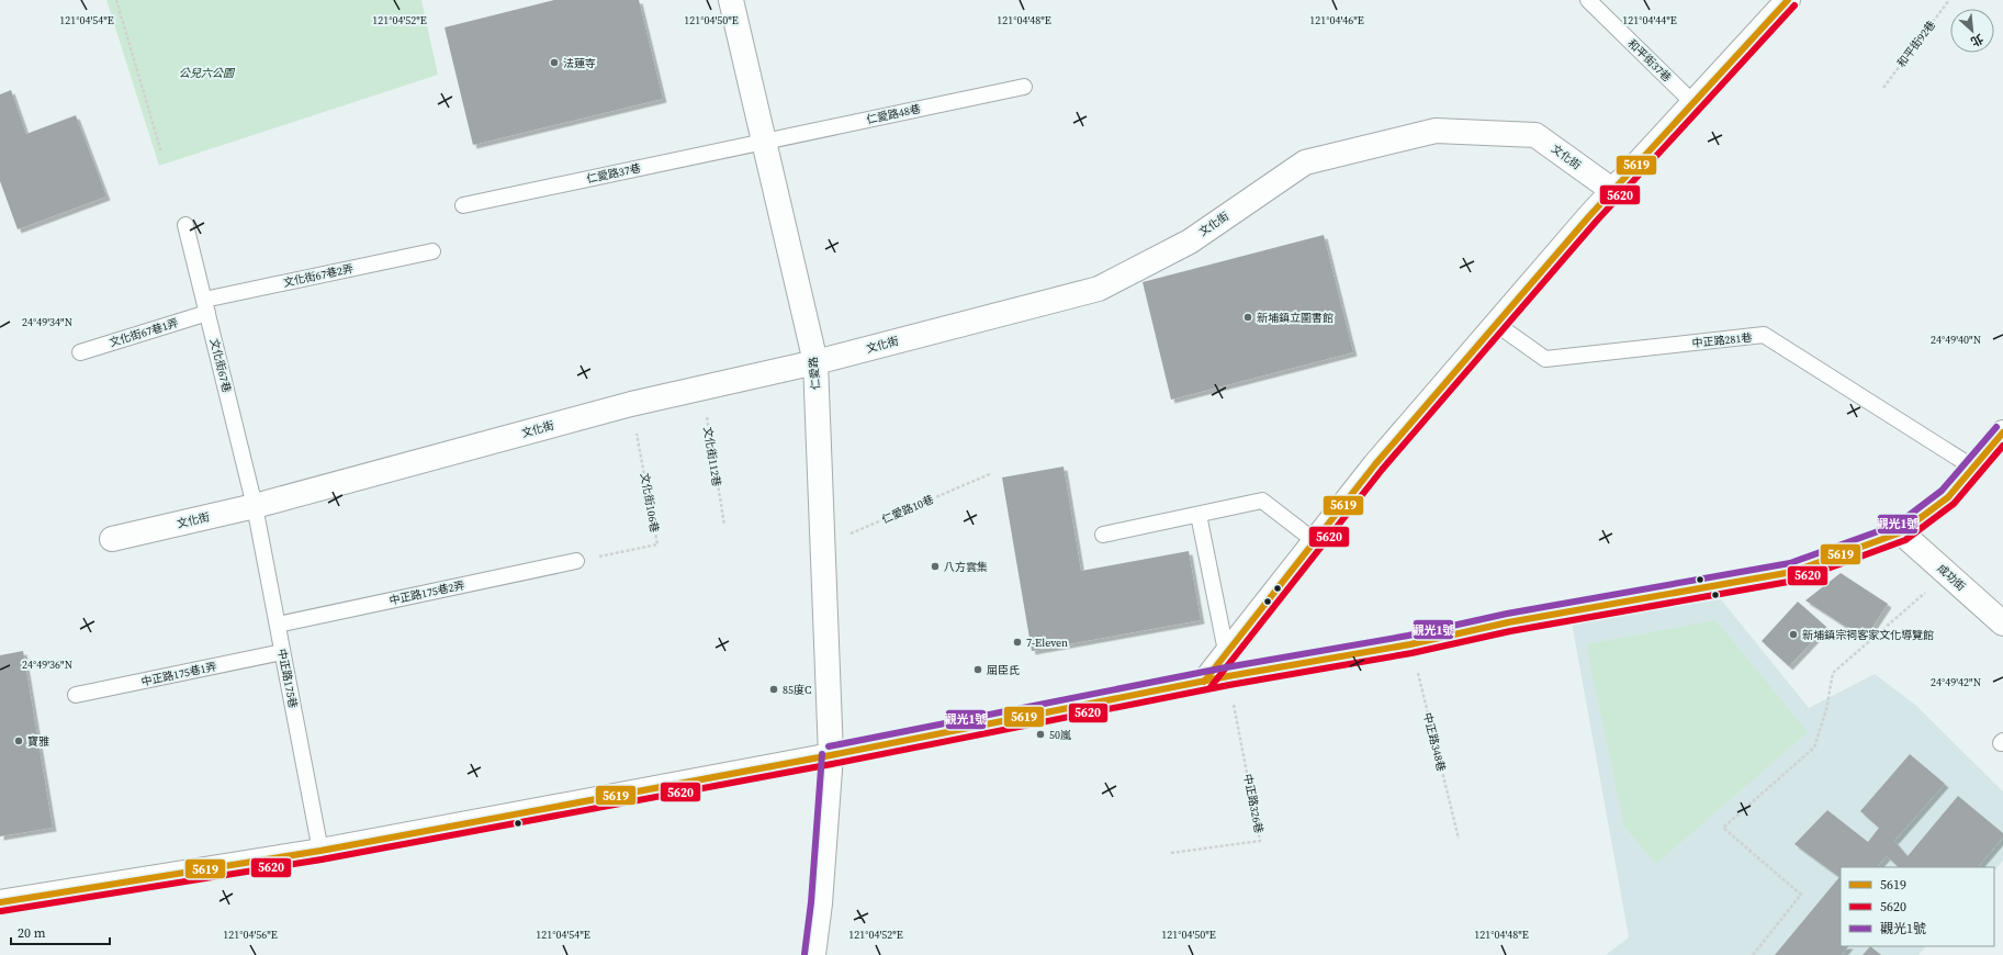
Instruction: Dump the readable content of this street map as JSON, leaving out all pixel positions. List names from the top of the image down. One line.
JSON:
{"streets":{"street":["文化街","仁愛路","成功街"],"lane":["和平街37巷","仁愛路48巷","仁愛路37巷","文化街67巷2弄","文化街67巷1弄","中正路281巷","文化街67巷","中正路175巷2弄","中正路175巷1弄","中正路175巷"],"path":["和平街92巷","文化街112巷","文化街106巷","仁愛路10巷","中正路348巷","中正路326巷"]},"crossings":[["仁愛路48巷","仁愛路37巷"],["仁愛路48巷","仁愛路"],["文化街","文化街67巷"],["文化街","仁愛路"],["文化街","文化街112巷"],["文化街","文化街106巷"],["文化街","中正路175巷"],["仁愛路37巷","仁愛路"],["文化街67巷2弄","文化街67巷1弄"],["文化街67巷2弄","文化街67巷"],["文化街67巷1弄","文化街67巷"],["文化街67巷","中正路175巷"],["仁愛路","仁愛路10巷"],["文化街106巷","中正路175巷2弄"],["中正路175巷2弄","中正路175巷"],["中正路175巷1弄","中正路175巷"]],"parks":["公兒六公園"],"places":["法蓮寺","新埔鎮立圖書館","八方雲集","新埔鎮宗祠客家文化導覽館","7-Eleven","屈臣氏","85度C","50嵐","寶雅"],"lines":["transit line 5619","transit line 5620","transit line 觀光1號"],"legend":["5619","5620","觀光1號"],"scale_bar":"20 m","north":"bottom right","coordinates":["121°04'54\"E","121°04'52\"E","121°04'50\"E","121°04'48\"E","121°04'46\"E","121°04'44\"E","24°49'34\"N","24°49'40\"N","24°49'36\"N","24°49'42\"N","121°04'56\"E"]}
